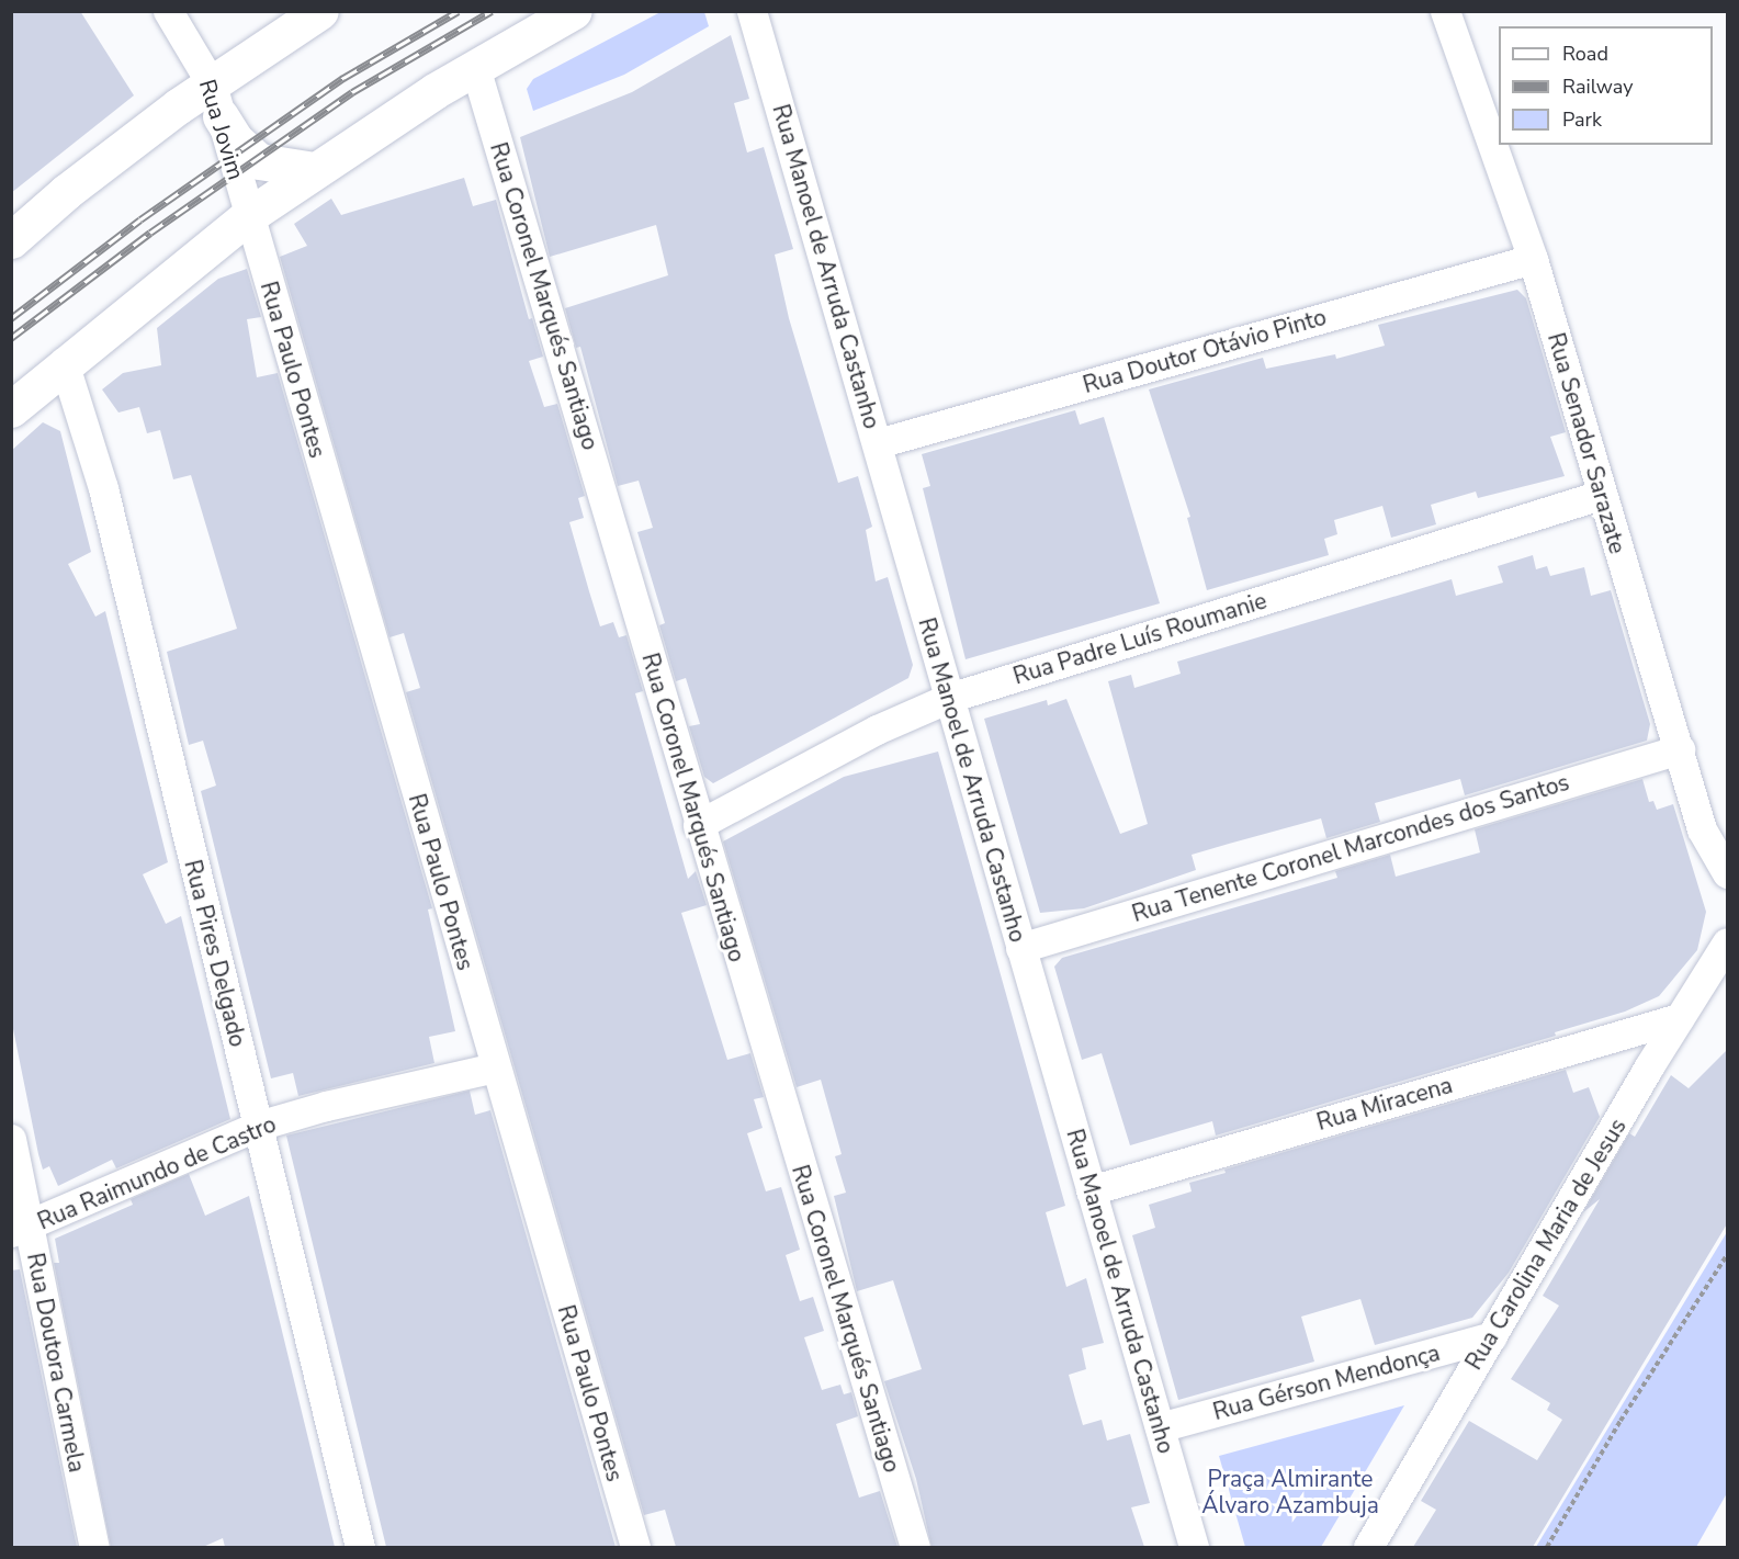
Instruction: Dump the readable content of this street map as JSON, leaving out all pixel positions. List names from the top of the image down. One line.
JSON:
{"streets":{"street":["Rua Jovim","Rua Manoel de Arruda Castanho","Rua Coronel Marqués Santiago","Rua Doutor Otávio Pinto","Rua Paulo Pontes","Rua Senador Sarazate","Rua Padre Luís Roumanie","Rua Tenente Coronel Marcondes dos Santos","Rua Pires Delgado","Rua Miracena","Rua Raimundo de Castro","Rua Carolina Maria de Jesus","Rua Doutora Carmela","Rua Gérson Mendonça"]},"crossings":[["Rua Jovim","Rua Paulo Pontes"],["Rua Manoel de Arruda Castanho","Rua Doutor Otávio Pinto"],["Rua Manoel de Arruda Castanho","Rua Padre Luís Roumanie"],["Rua Manoel de Arruda Castanho","Rua Tenente Coronel Marcondes dos Santos"],["Rua Manoel de Arruda Castanho","Rua Miracena"],["Rua Manoel de Arruda Castanho","Rua Gérson Mendonça"],["Rua Coronel Marqués Santiago","Rua Padre Luís Roumanie"],["Rua Doutor Otávio Pinto","Rua Senador Sarazate"],["Rua Paulo Pontes","Rua Raimundo de Castro"],["Rua Senador Sarazate","Rua Padre Luís Roumanie"],["Rua Senador Sarazate","Rua Tenente Coronel Marcondes dos Santos"],["Rua Pires Delgado","Rua Raimundo de Castro"],["Rua Miracena","Rua Carolina Maria de Jesus"],["Rua Raimundo de Castro","Rua Doutora Carmela"],["Rua Carolina Maria de Jesus","Rua Gérson Mendonça"]],"parks":["Praça Almirante Álvaro Azambuja"],"legend":["Road","Railway","Park"]}
